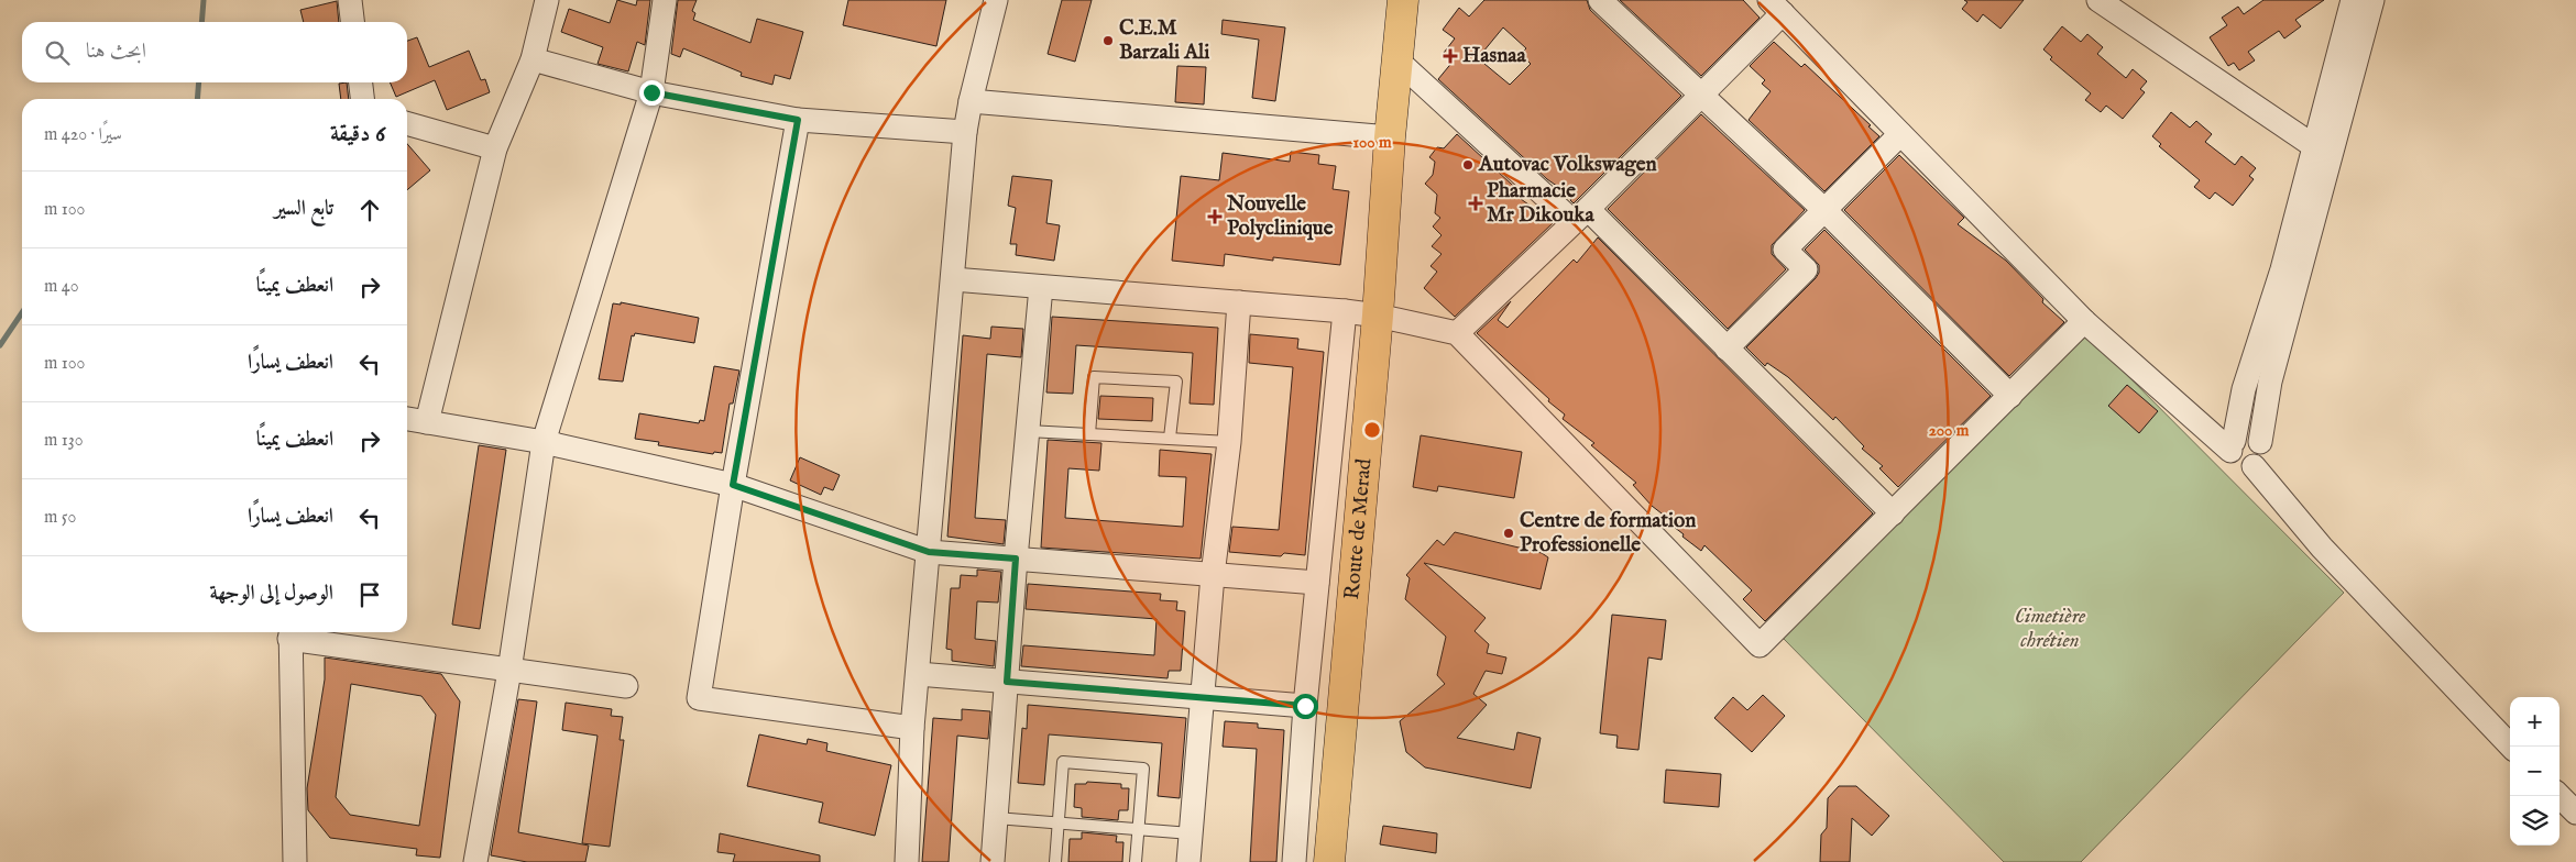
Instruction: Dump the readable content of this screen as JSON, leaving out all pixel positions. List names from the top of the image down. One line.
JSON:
{"streets":{"main road":["Route de Merad"]},"parks":["Cimetière chrétien"],"places":{"other":["C.E.M Barzali Ali","Autovac Volkswagen","Centre de formation Professionelle"],"health":["Hasnaa","Pharmacie Mr Dikouka","Nouvelle Polyclinique"]},"page":{"search":"ابحث هنا","heading":["6 دقيقة","سيرًا · 420 m"],"list":[["تابع السير","100 m"],["انعطف يمينًا","40 m"],["انعطف يسارًا","100 m"],["انعطف يمينًا","130 m"],["انعطف يسارًا","50 m"],"الوصول إلى الوجهة"],"map_buttons":["+","−"]},"rings":["100 m","200 m"]}
